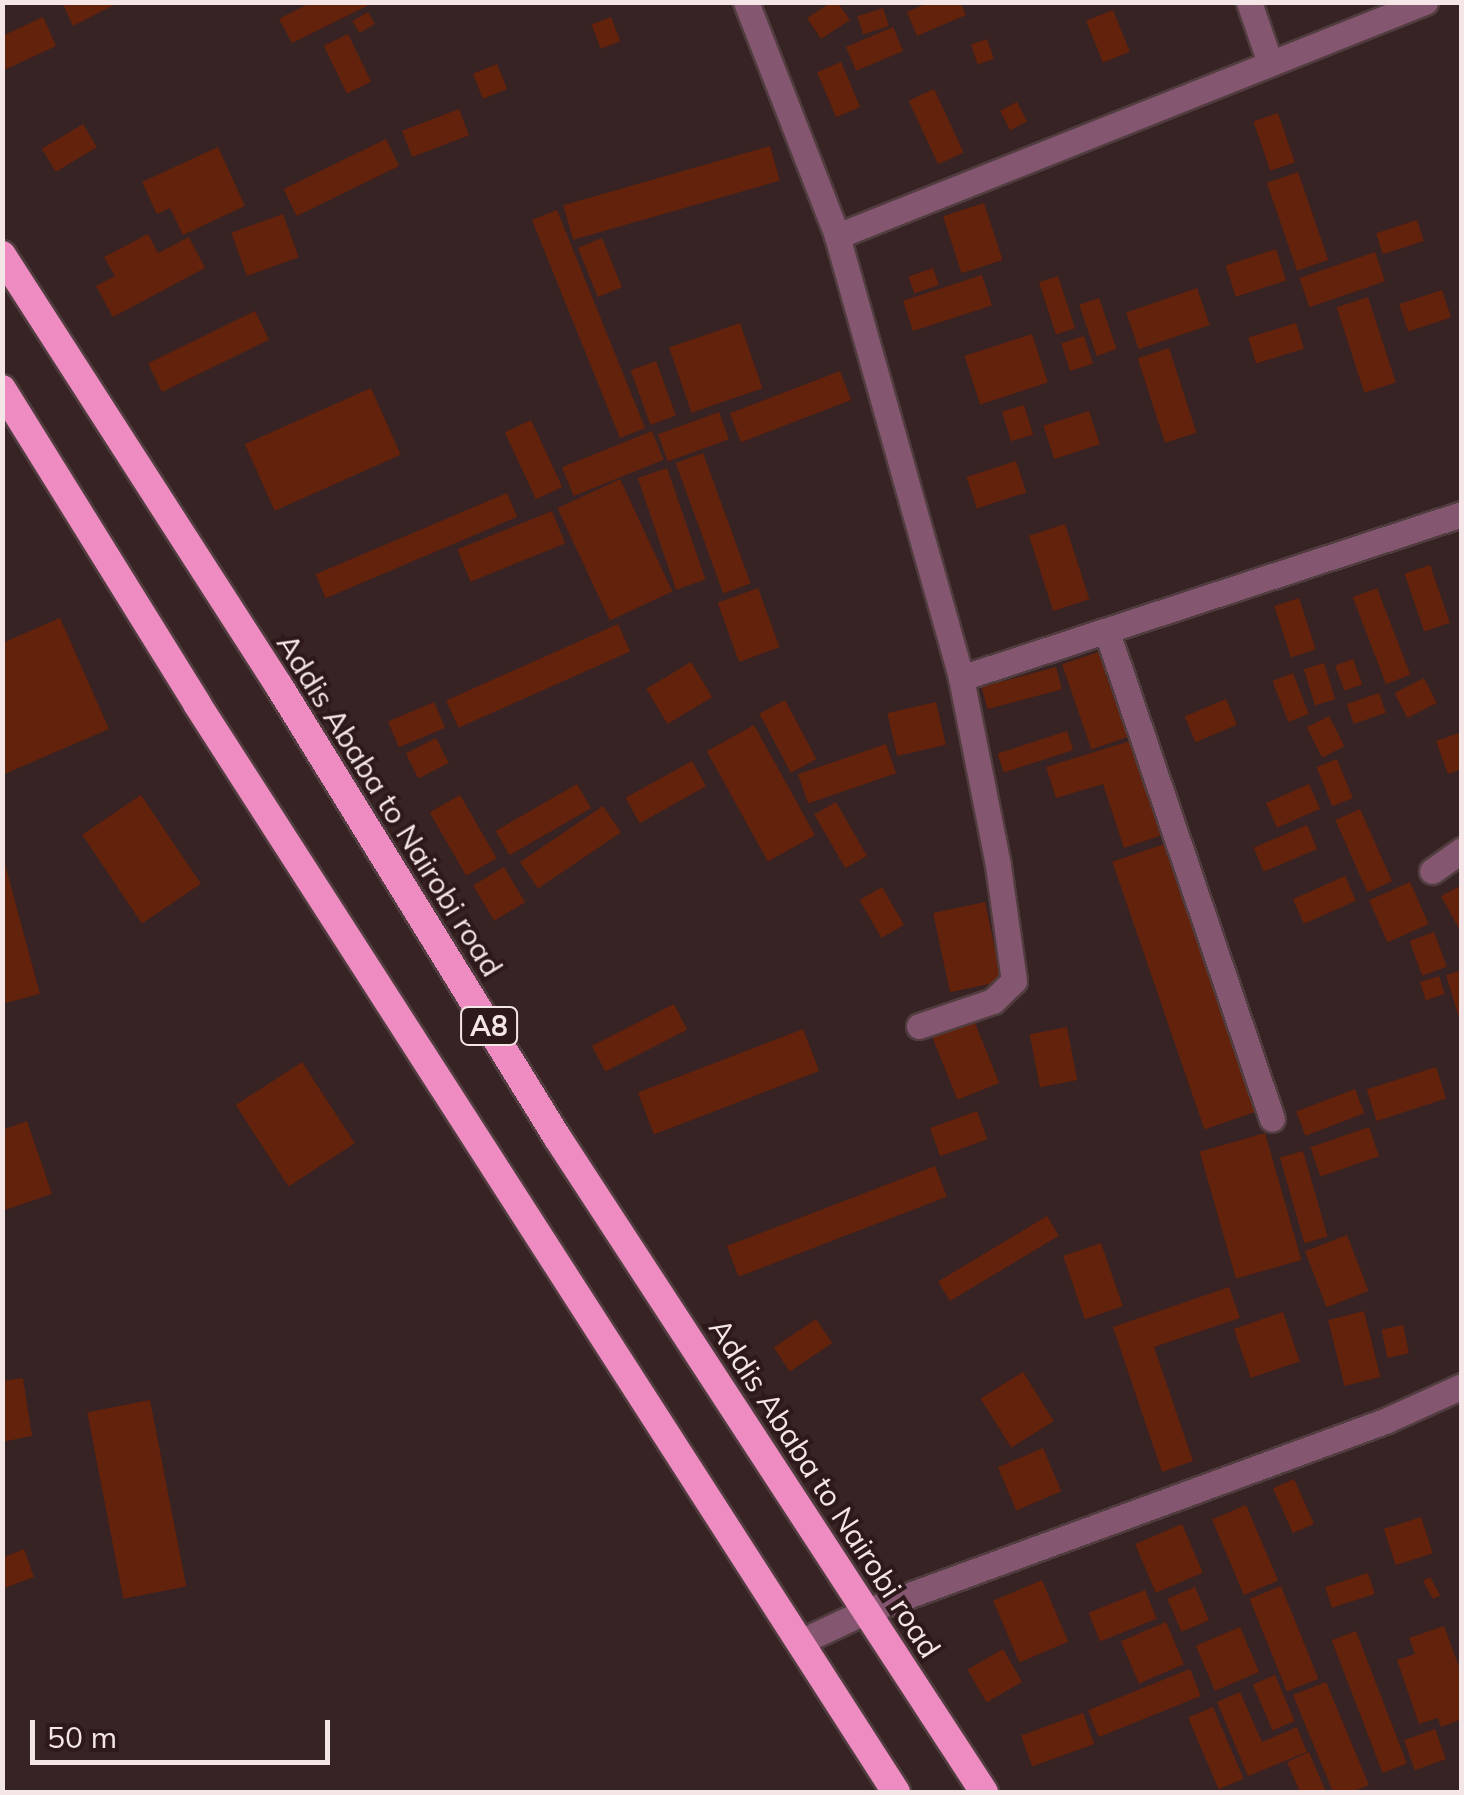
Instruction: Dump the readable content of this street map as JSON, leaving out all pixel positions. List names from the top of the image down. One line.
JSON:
{"streets":{"highway":["Addis Ababa to Nairobi road","A8"]},"scale_bar":"50 m"}
